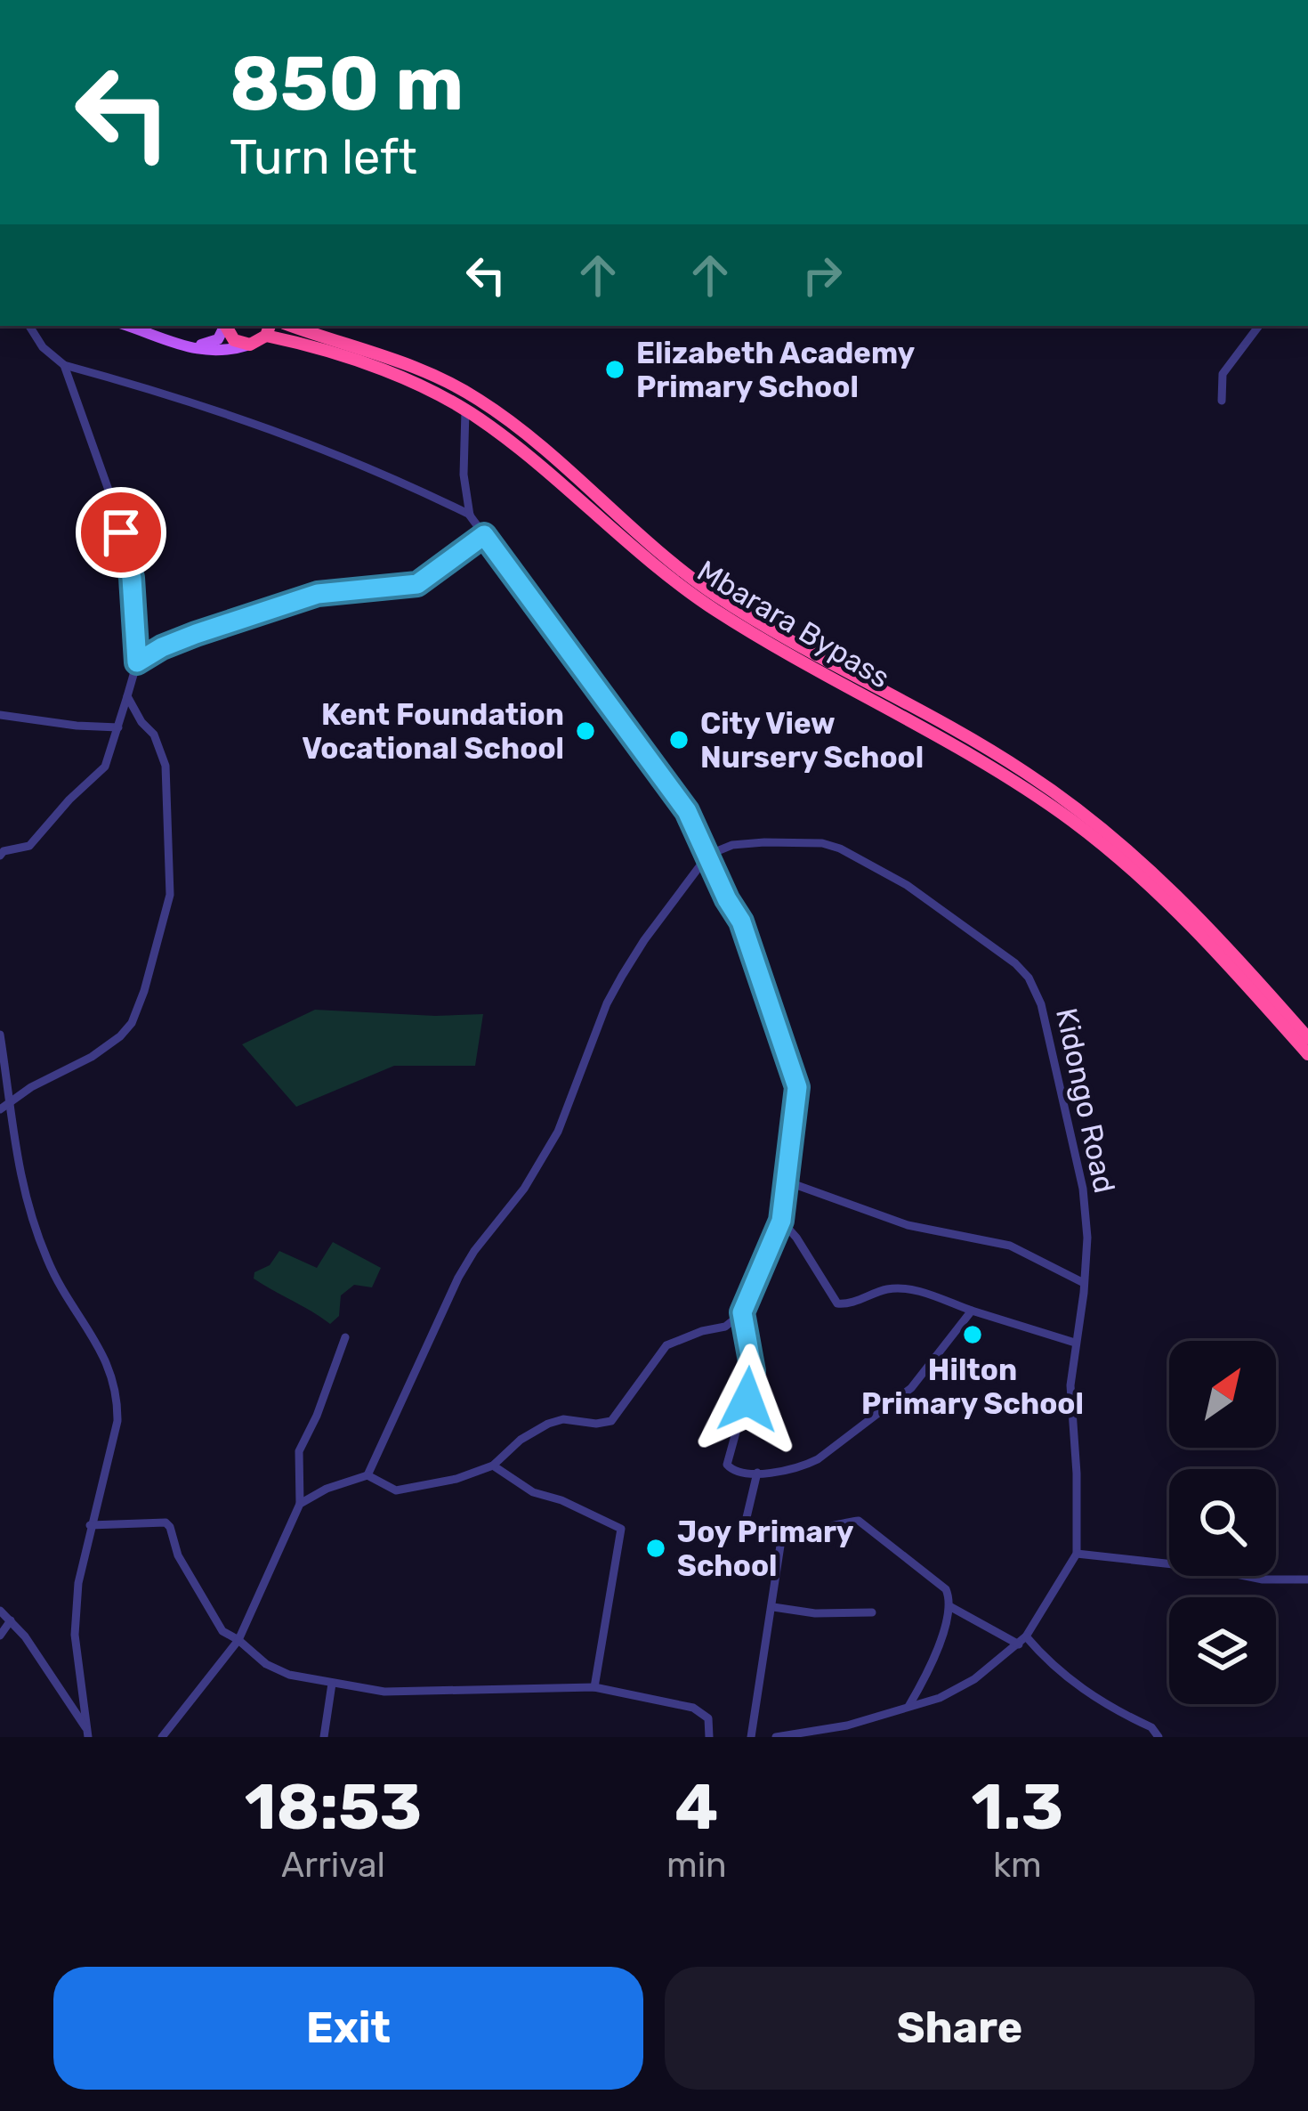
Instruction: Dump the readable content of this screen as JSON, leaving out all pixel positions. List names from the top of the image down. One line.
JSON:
{"streets":{"highway":["Mbarara Bypass"],"street":["Kidongo Road"]},"places":["Elizabeth Academy Primary School","Kent Foundation Vocational School","City View Nursery School","Hilton Primary School","Joy Primary School"],"north":"top right","page":{"turn":["850 m","Turn left"],"eta":["18:53","Arrival","4","min","1.3","km"],"buttons":["Exit","Share"]}}
